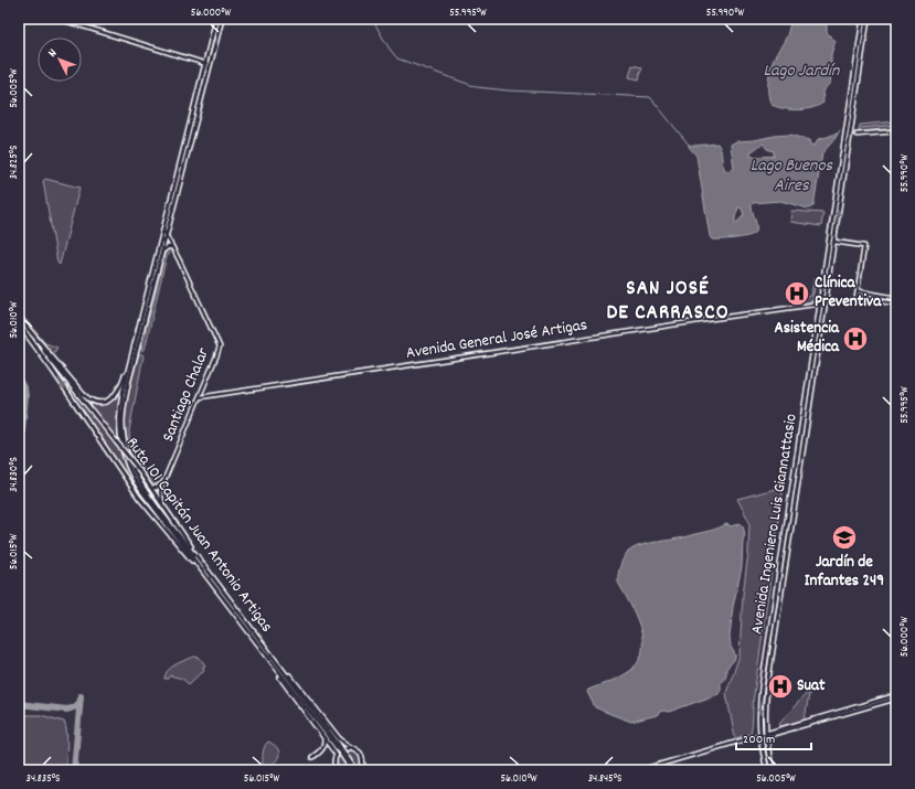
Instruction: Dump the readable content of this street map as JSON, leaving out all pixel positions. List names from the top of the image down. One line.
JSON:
{"streets":{"main road":["Avenida Ingeniero Luis Giannattasio","Ruta 101 Capitán Juan Antonio Artigas"],"street":["Avenida General José Artigas","Santiago Chalar"]},"crossings":[["Avenida General José Artigas","Santiago Chalar"],["Avenida General José Artigas","Avenida Ingeniero Luis Giannattasio"],["Santiago Chalar","Ruta 101 Capitán Juan Antonio Artigas"]],"districts":["SAN JOSÉ DE CARRASCO"],"water":["Lago Jardín","Lago Buenos Aires"],"places":{"hospital":["Clínica Preventiva","Asistencia Médica","Suat"],"school or university":["Jardín de Infantes 249"]},"scale_bar":"200 m","north":"top left","coordinates":["56.000°W","55.995°W","55.990°W","56.005°W","34.825°S","56.010°W","34.830°S","56.015°W","34.835°S","34.845°S"]}
